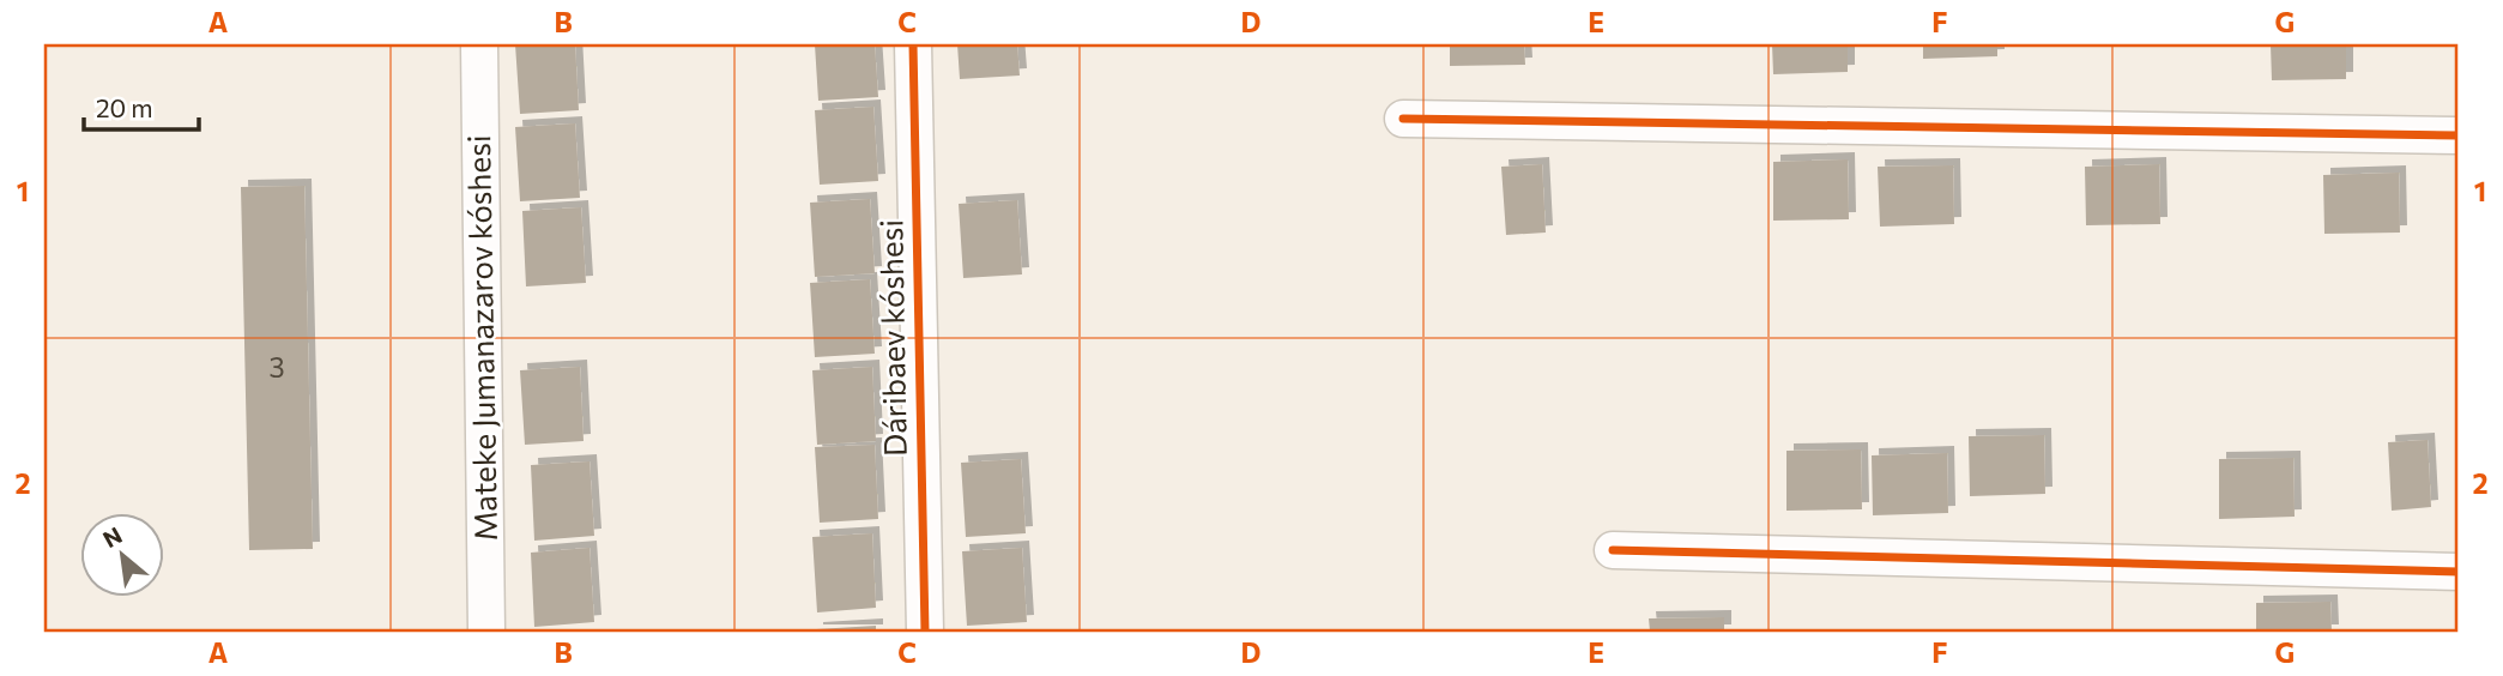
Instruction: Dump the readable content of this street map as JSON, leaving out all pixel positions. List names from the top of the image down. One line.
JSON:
{"streets":{"street":["Mateke Jumanazarov kóshesi","Dáribaev kóshesi"]},"house_numbers":["3"],"scale_bar":"20 m","north":"top left","grid":{"columns":["A","B","C","D","E","F","G"],"rows":["1","2"]}}
